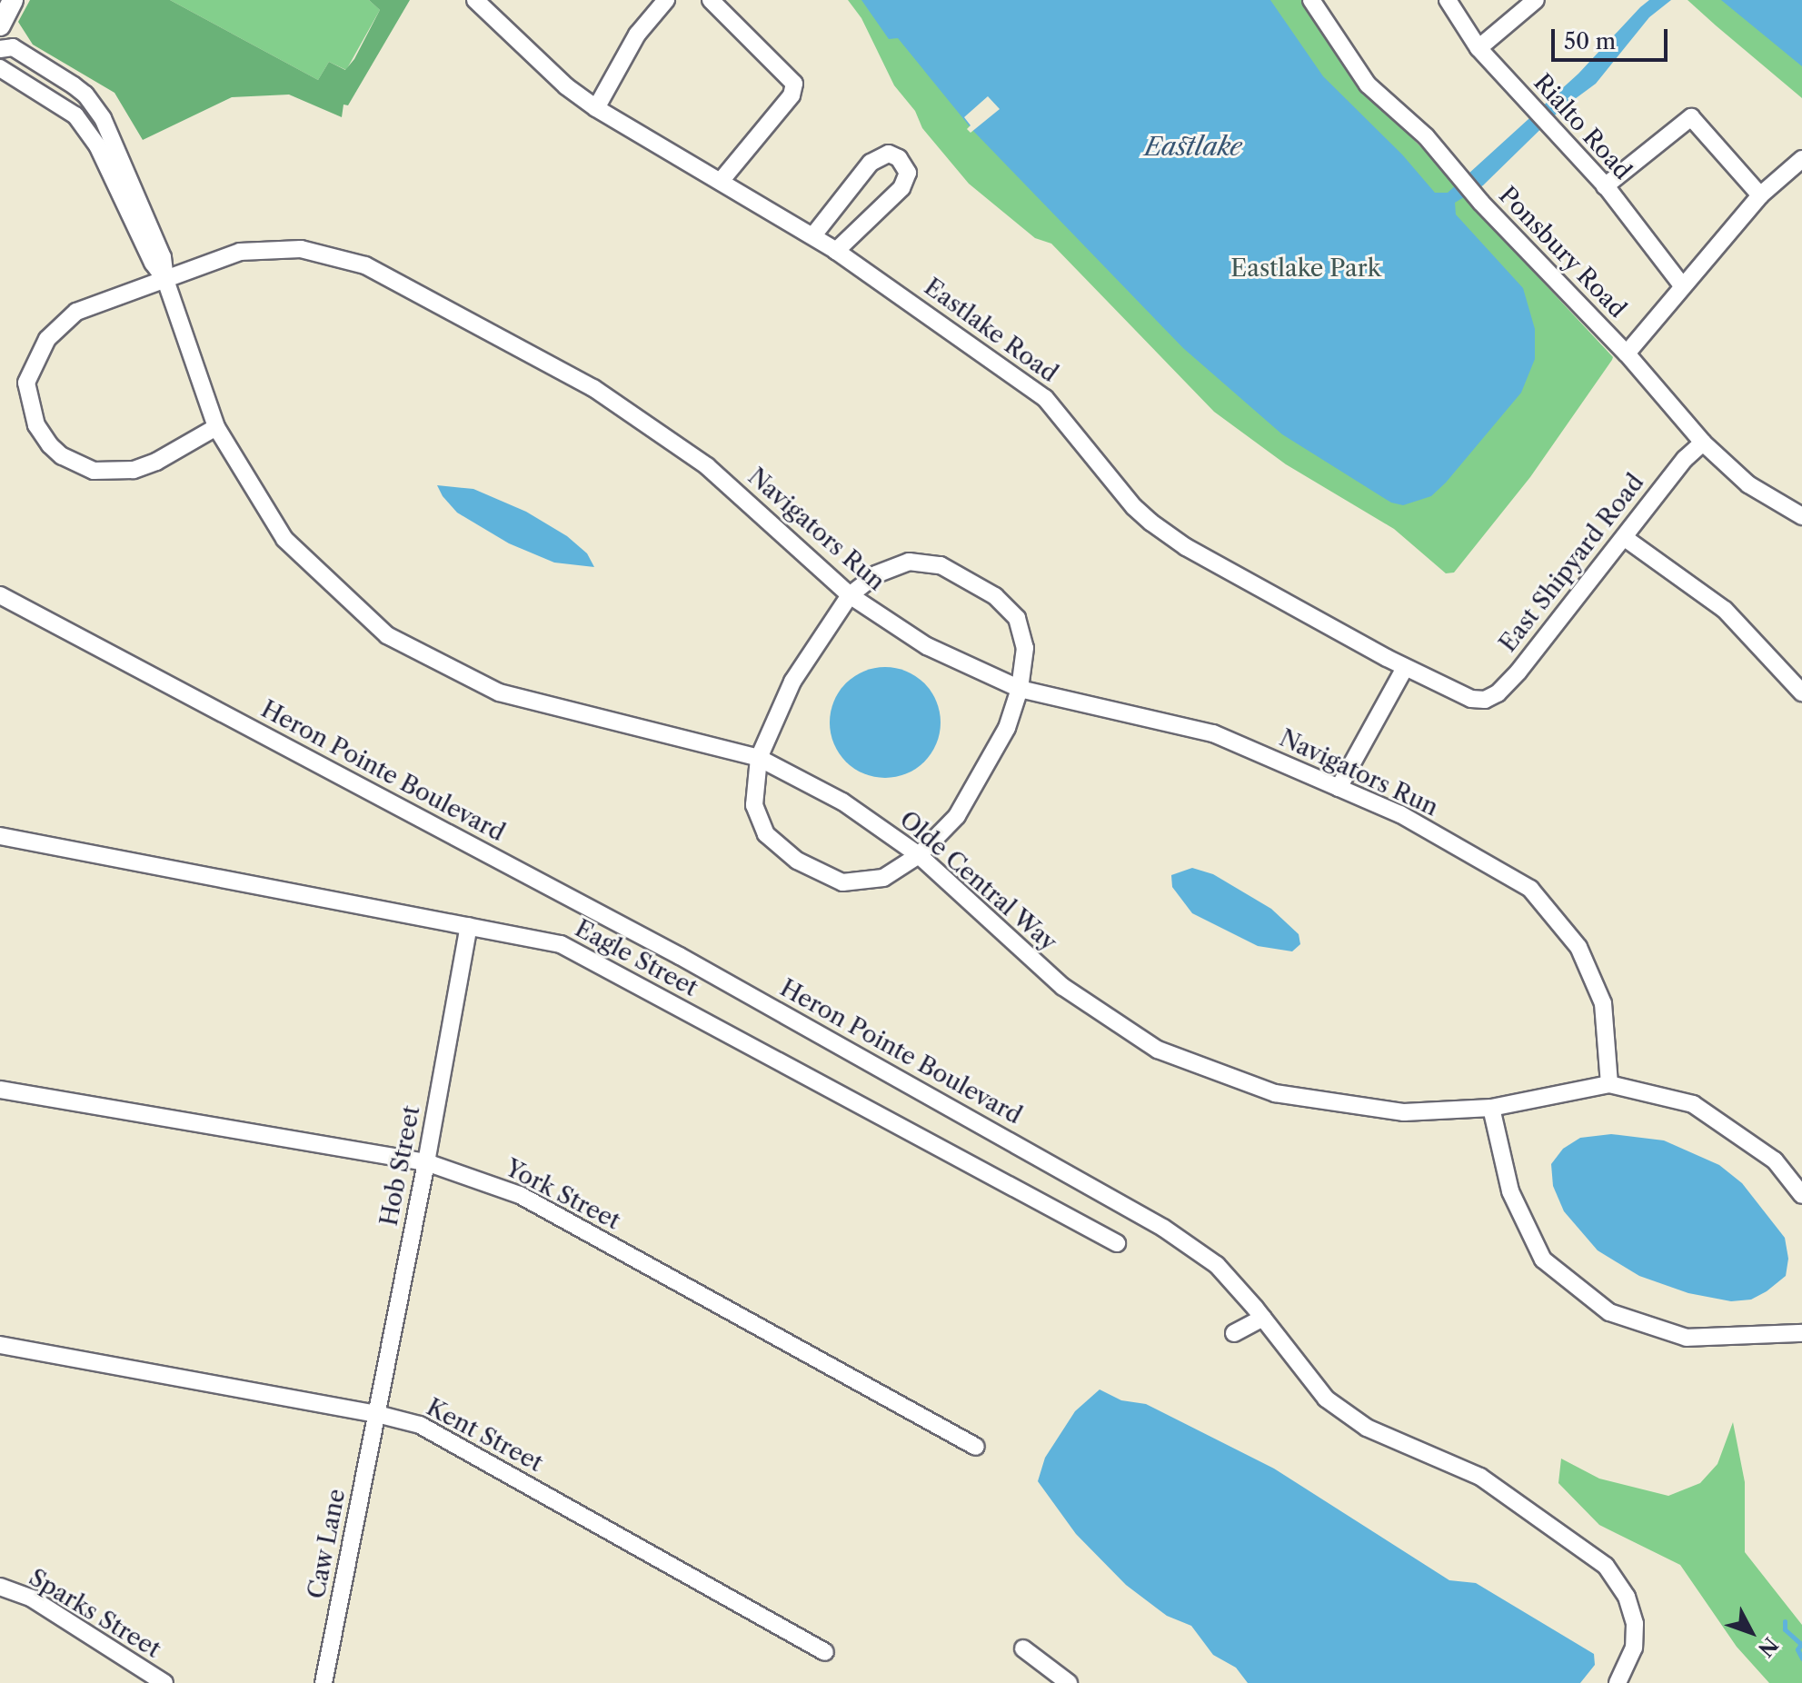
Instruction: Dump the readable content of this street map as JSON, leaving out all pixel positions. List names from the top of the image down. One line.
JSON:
{"streets":{"street":["Rialto Road","Ponsbury Road","Eastlake Road","Navigators Run","East Shipyard Road","Heron Pointe Boulevard","Olde Central Way","Eagle Street","Hob Street","York Street","Kent Street","Caw Lane","Sparks Street"]},"crossings":[["Ponsbury Road","East Shipyard Road"],["Eastlake Road","East Shipyard Road"],["Navigators Run","Olde Central Way"],["Eagle Street","Hob Street"],["Hob Street","York Street"],["Hob Street","Kent Street"],["Hob Street","Caw Lane"],["Kent Street","Caw Lane"]],"water":["Eastlake"],"parks":["Eastlake Park"],"scale_bar":"50 m","north":"bottom right"}
